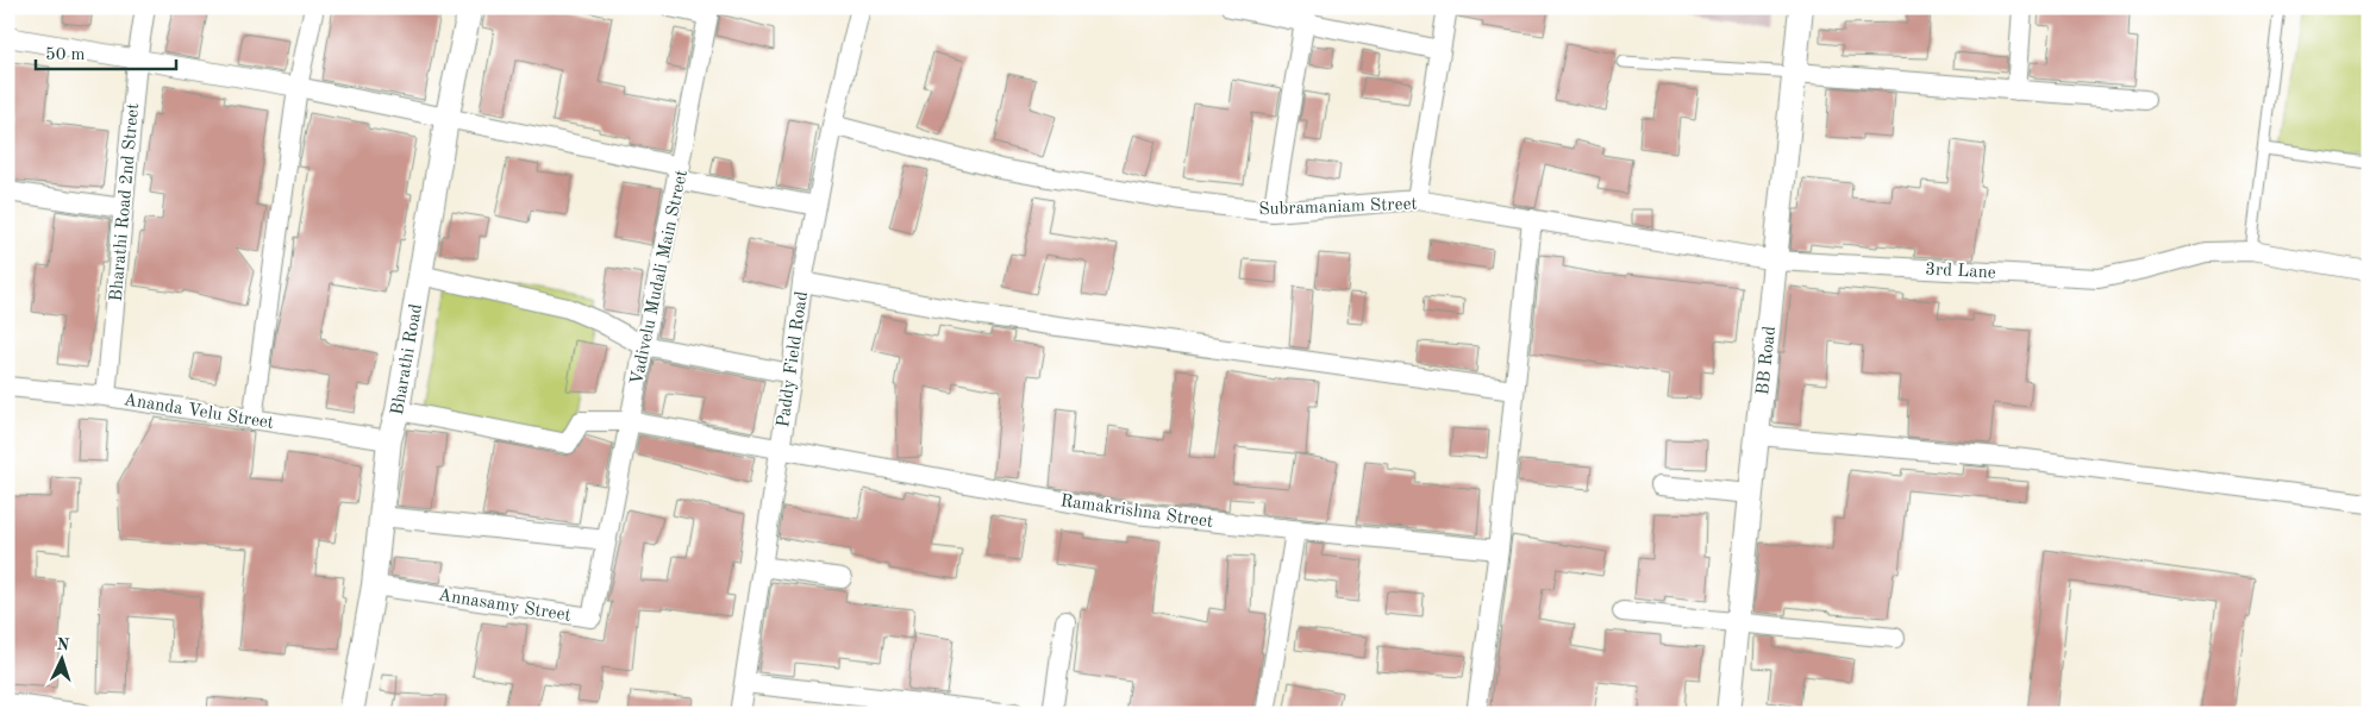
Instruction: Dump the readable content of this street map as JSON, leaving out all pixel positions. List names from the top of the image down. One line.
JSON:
{"streets":{"street":["Bharathi Road 2nd Street","Subramaniam Street","3rd Lane","Vadivelu Mudali Main Street","Bharathi Road","Paddy Field Road","BB Road","Ananda Velu Street","Ramakrishna Street","Annasamy Street"]},"crossings":[["Bharathi Road 2nd Street","Ananda Velu Street"],["Subramaniam Street","3rd Lane"],["Subramaniam Street","Paddy Field Road"],["Subramaniam Street","BB Road"],["3rd Lane","BB Road"],["Vadivelu Mudali Main Street","Ramakrishna Street"],["Vadivelu Mudali Main Street","Annasamy Street"],["Bharathi Road","Ananda Velu Street"],["Bharathi Road","Ramakrishna Street"],["Bharathi Road","Annasamy Street"],["Paddy Field Road","Ramakrishna Street"]],"scale_bar":"50 m","north":"top"}
